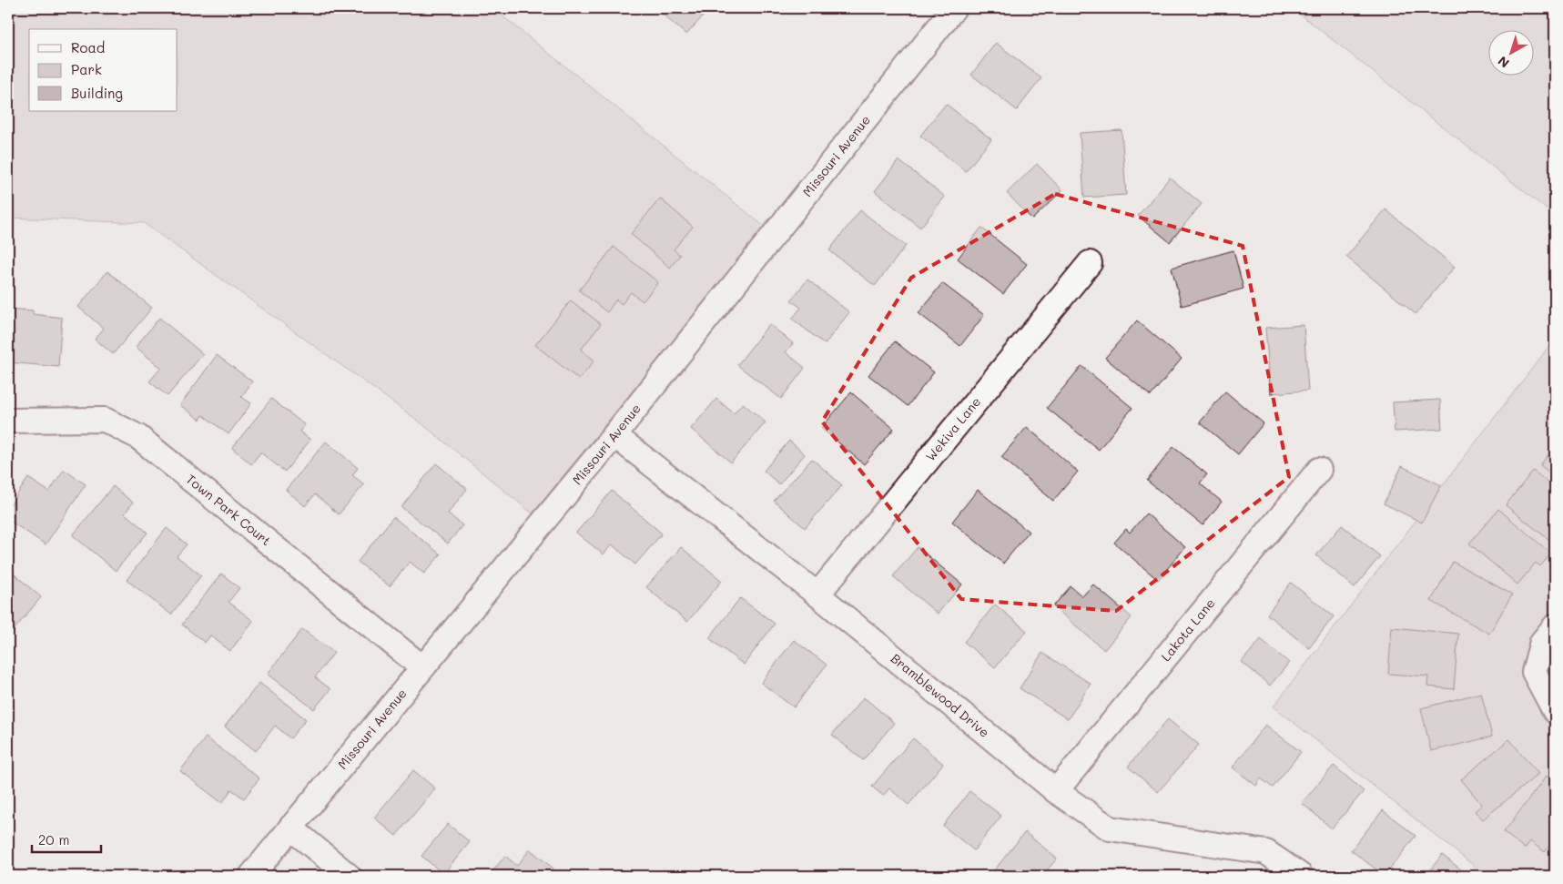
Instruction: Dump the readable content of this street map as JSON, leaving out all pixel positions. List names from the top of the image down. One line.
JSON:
{"streets":{"street":["Missouri Avenue","Wekiva Lane","Town Park Court","Lakota Lane","Bramblewood Drive"]},"crossings":[["Missouri Avenue","Town Park Court"],["Missouri Avenue","Bramblewood Drive"],["Wekiva Lane","Bramblewood Drive"],["Lakota Lane","Bramblewood Drive"]],"legend":["Road","Park","Building"],"scale_bar":"20 m","north":"bottom left"}
